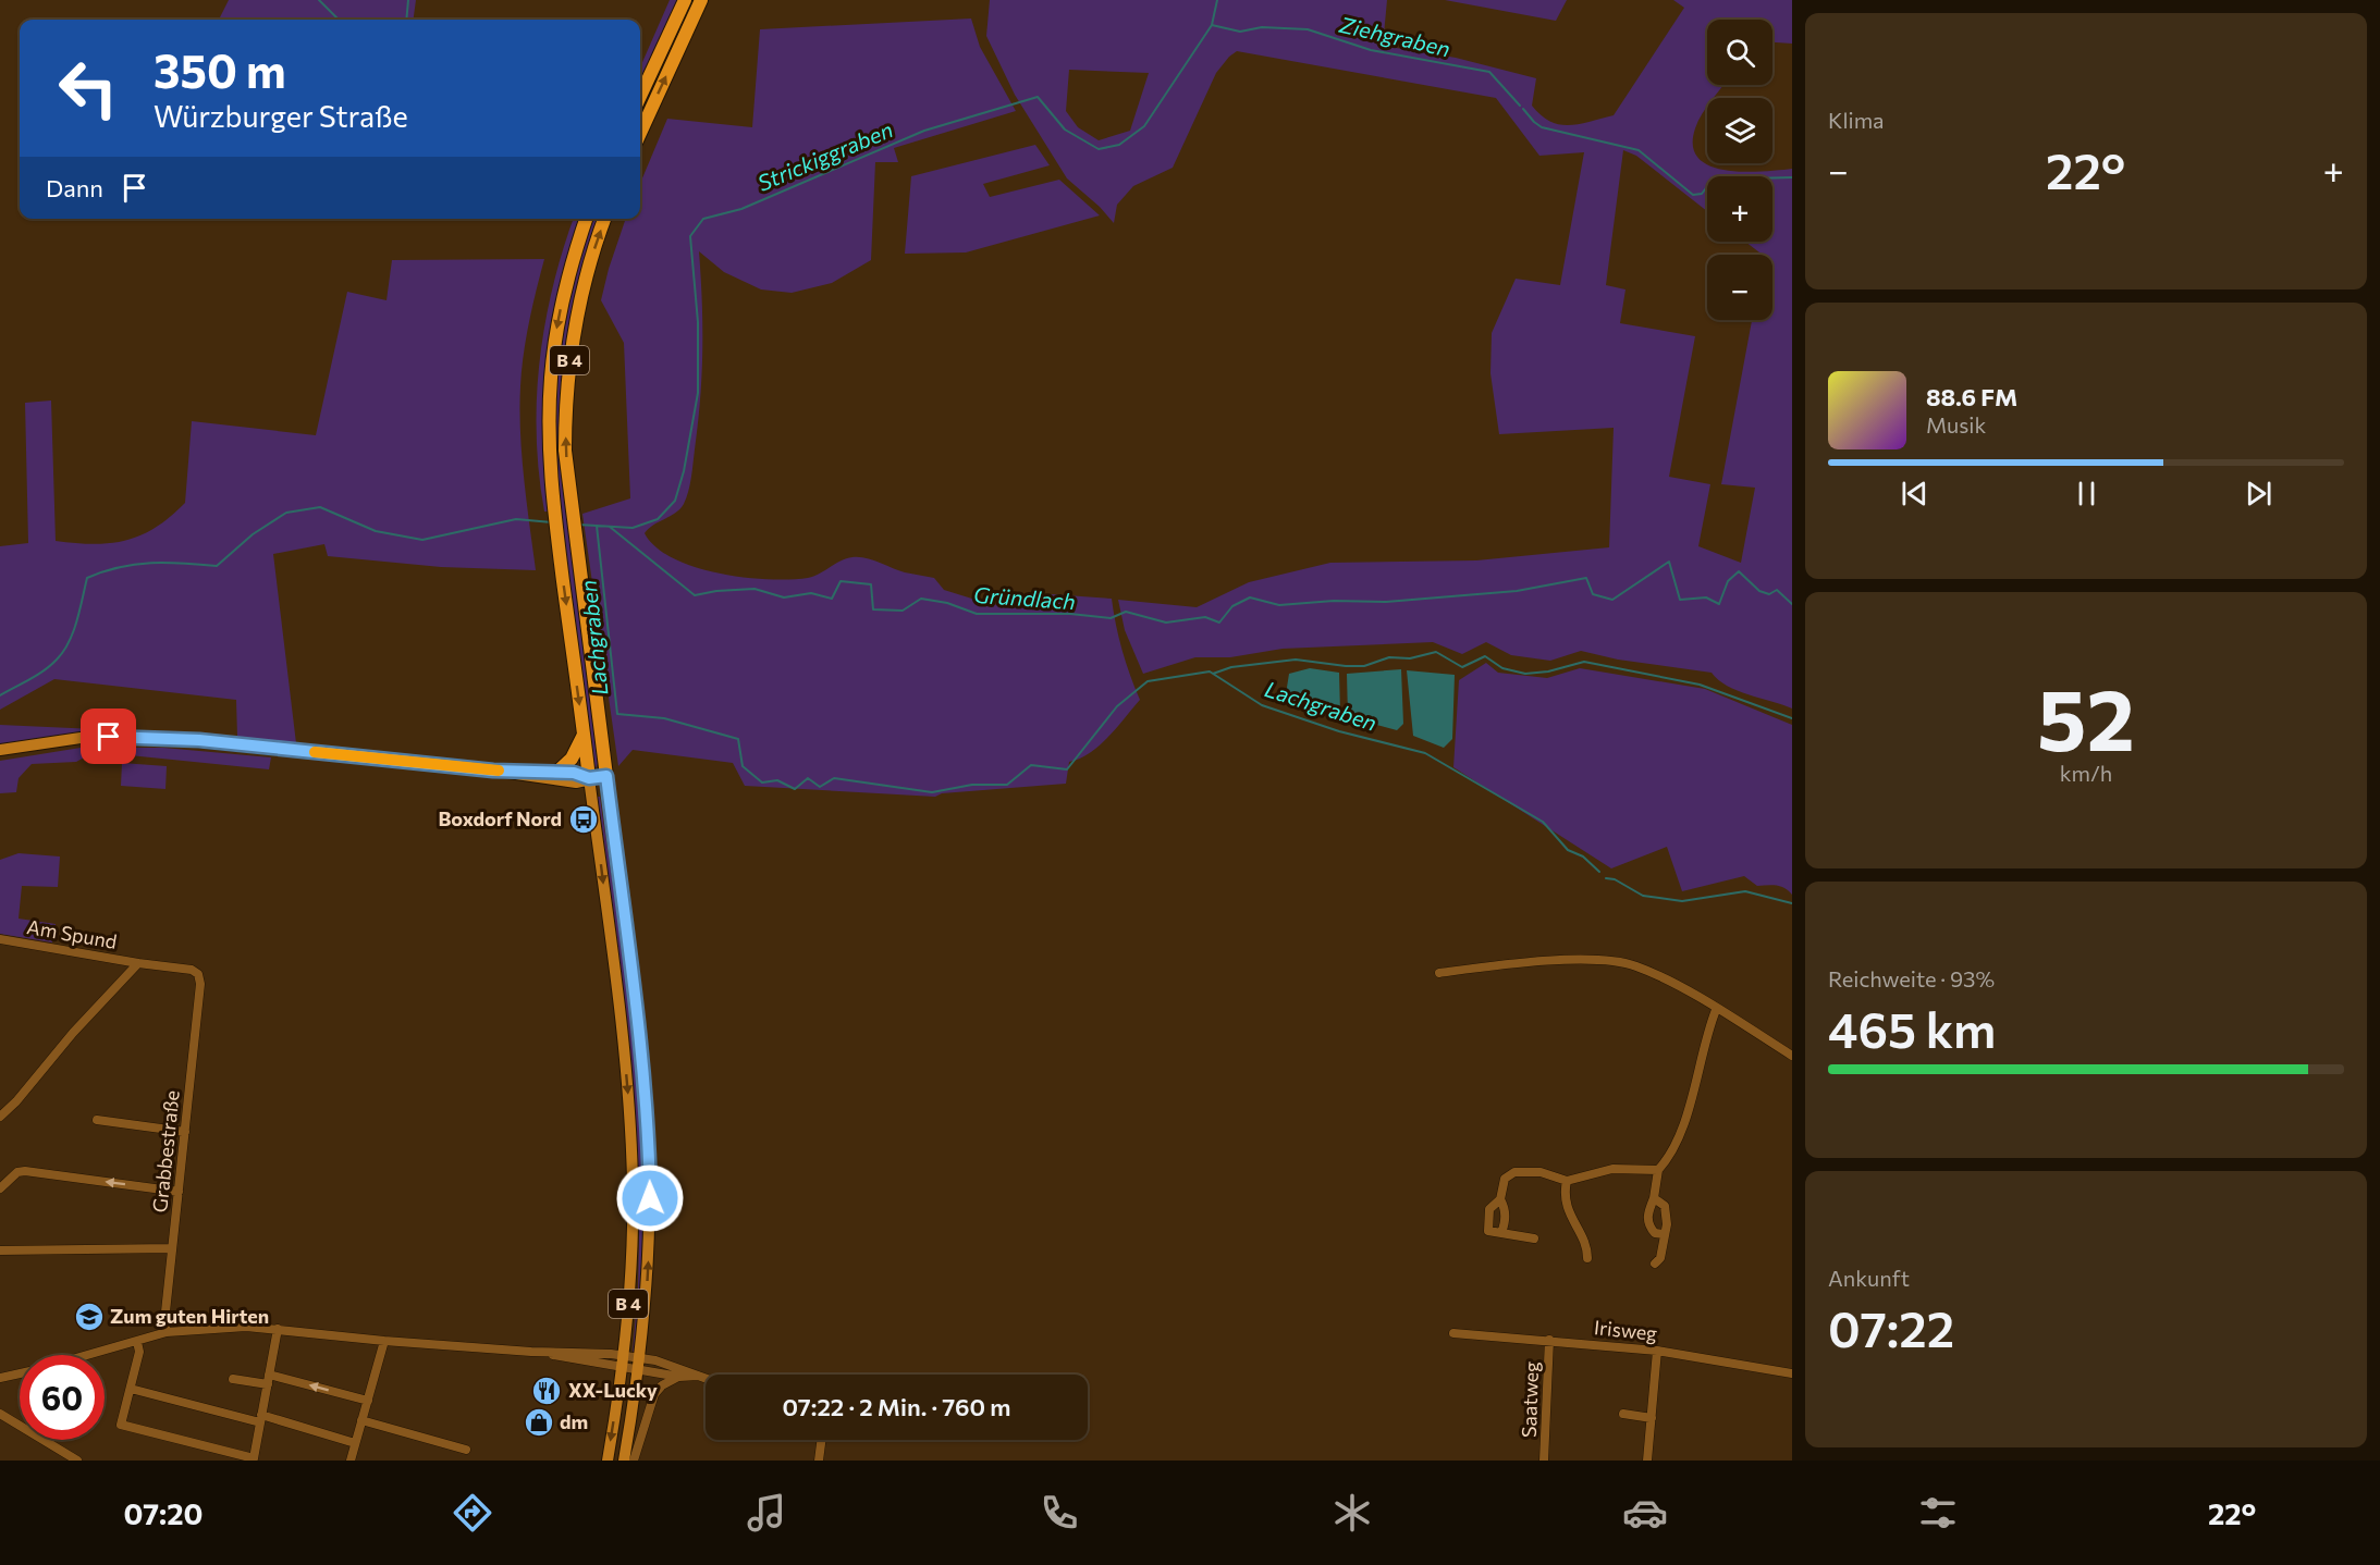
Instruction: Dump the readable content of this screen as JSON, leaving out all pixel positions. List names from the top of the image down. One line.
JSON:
{"streets":{"highway":["B 4"],"street":["Am Spund","Grabbestraße","Irisweg","Saatweg"]},"crossings":[["Am Spund","Grabbestraße"],["Irisweg","Saatweg"]],"water":["Ziehgraben","Strickiggraben","Gründlach","Lachgraben"],"places":{"bus stop":["Boxdorf Nord"],"school or university":["Zum guten Hirten"],"restaurant":["XX-Lucky"],"shop":["dm"]},"page":{"tile":["Klima",["52","km/h"],["Reichweite · 93%","465 km"],["Ankunft","07:22"]],"map_buttons":["+","−"],"turn":["350 m","Würzburger Straße"],"heat":["−","22°","+"],"then":"Dann","song":["88.6 FM","Musik"],"limit":"60","trip":"07:22 · 2 Min. · 760 m","tabs":["07:20","22°"]}}
